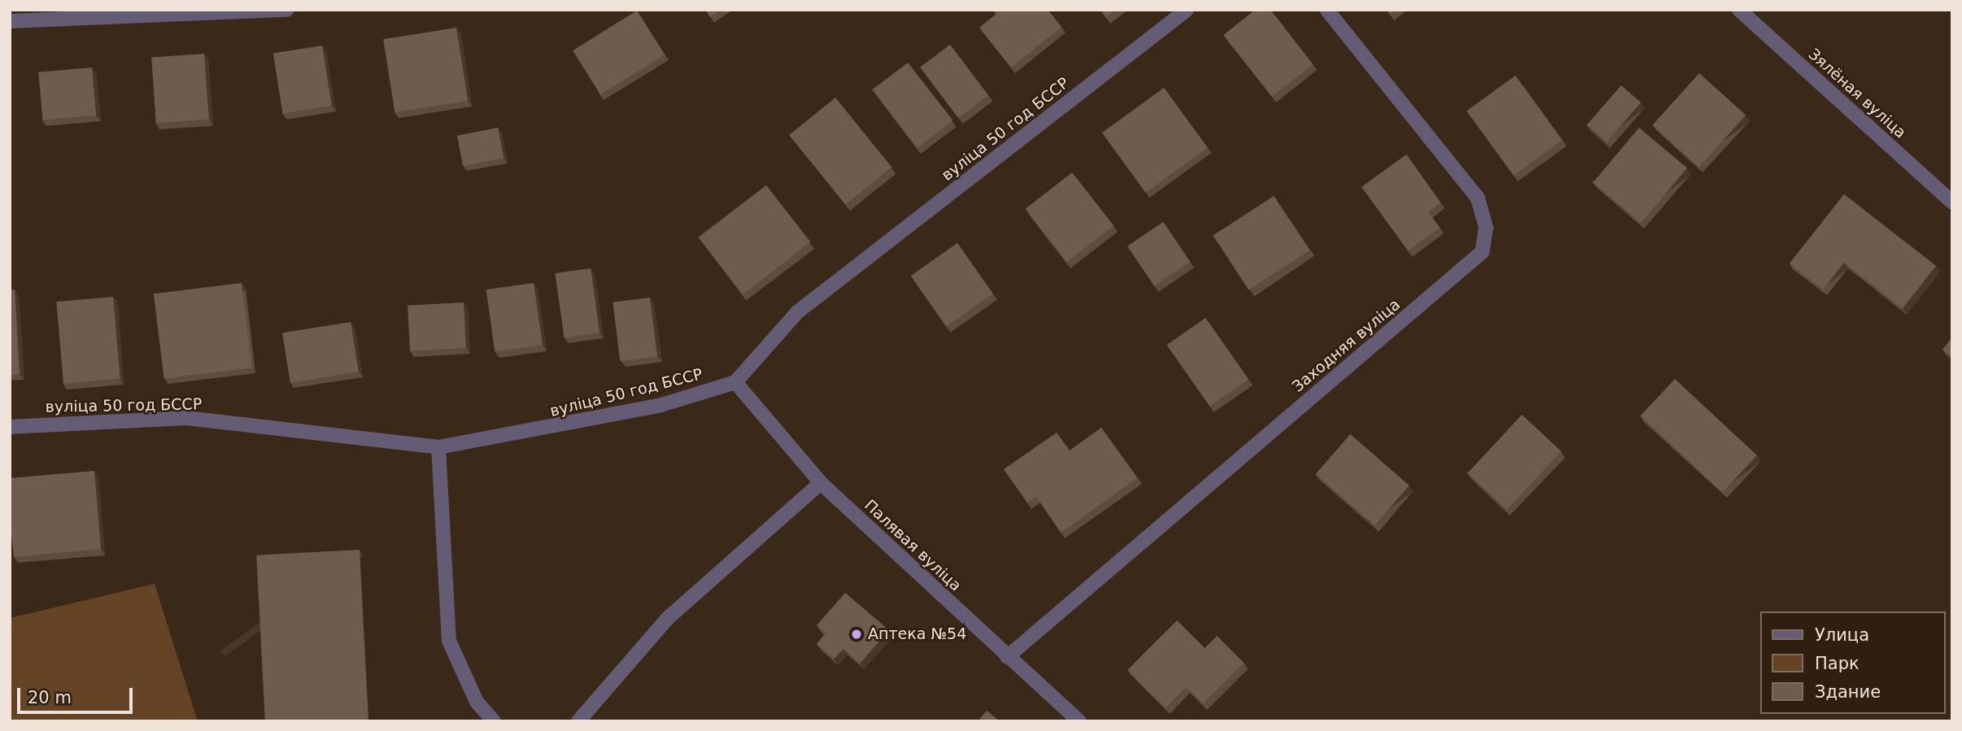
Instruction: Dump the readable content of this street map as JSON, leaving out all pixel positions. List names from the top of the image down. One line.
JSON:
{"streets":{"street":["Зялёная вуліца","вуліца 50 год БССР","Заходняя вуліца","Палявая вуліца"]},"crossings":[["вуліца 50 год БССР","Палявая вуліца"],["Заходняя вуліца","Палявая вуліца"]],"places":["Аптека №54"],"legend":["Улица","Парк","Здание"],"scale_bar":"20 m"}
